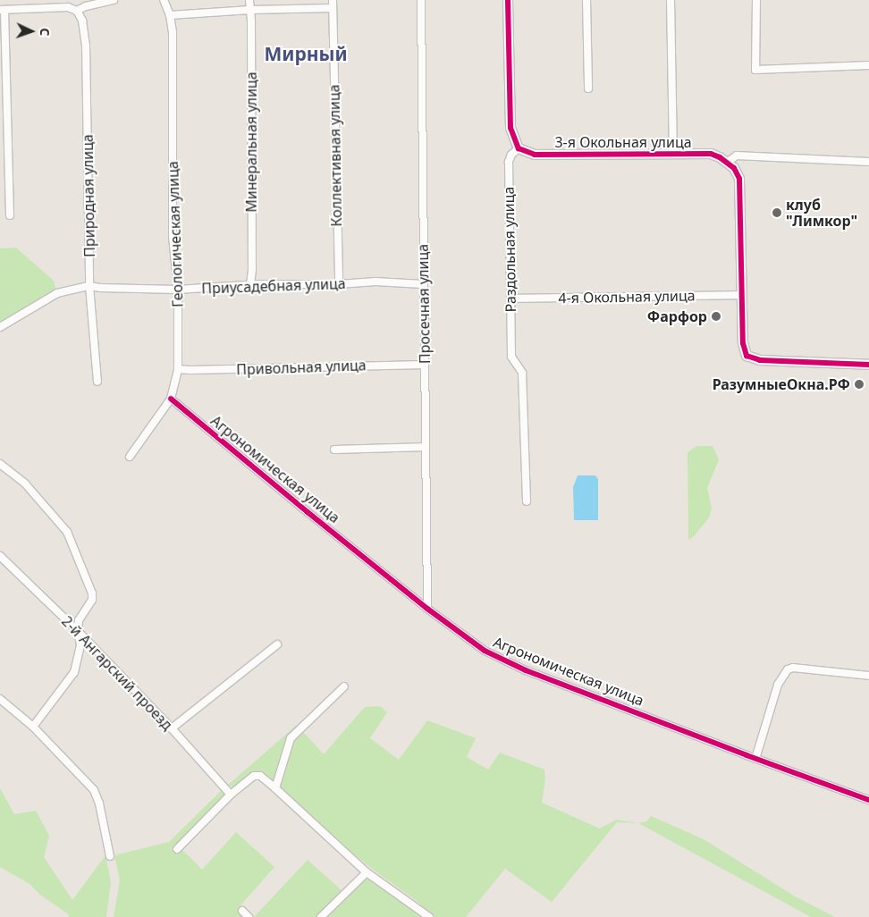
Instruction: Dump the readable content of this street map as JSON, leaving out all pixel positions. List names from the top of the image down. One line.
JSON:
{"streets":{"street":["Минеральная улица","3-я Окольная улица","Коллективная улица","Природная улица","Геологическая улица","Раздольная улица","Приусадебная улица","4-я Окольная улица","Просечная улица","Привольная улица","Агрономическая улица","2-й Ангарский проезд"]},"crossings":[["Минеральная улица","Приусадебная улица"],["3-я Окольная улица","Раздольная улица"],["Коллективная улица","Приусадебная улица"],["Природная улица","Приусадебная улица"],["Геологическая улица","Приусадебная улица"],["Геологическая улица","Привольная улица"],["Геологическая улица","Агрономическая улица"],["Раздольная улица","4-я Окольная улица"],["Приусадебная улица","Просечная улица"],["Просечная улица","Привольная улица"],["Просечная улица","Агрономическая улица"]],"districts":["Мирный"],"places":["клуб \"Лимкор\"","Фарфор","РазумныеОкна.РФ"],"north":"right"}
